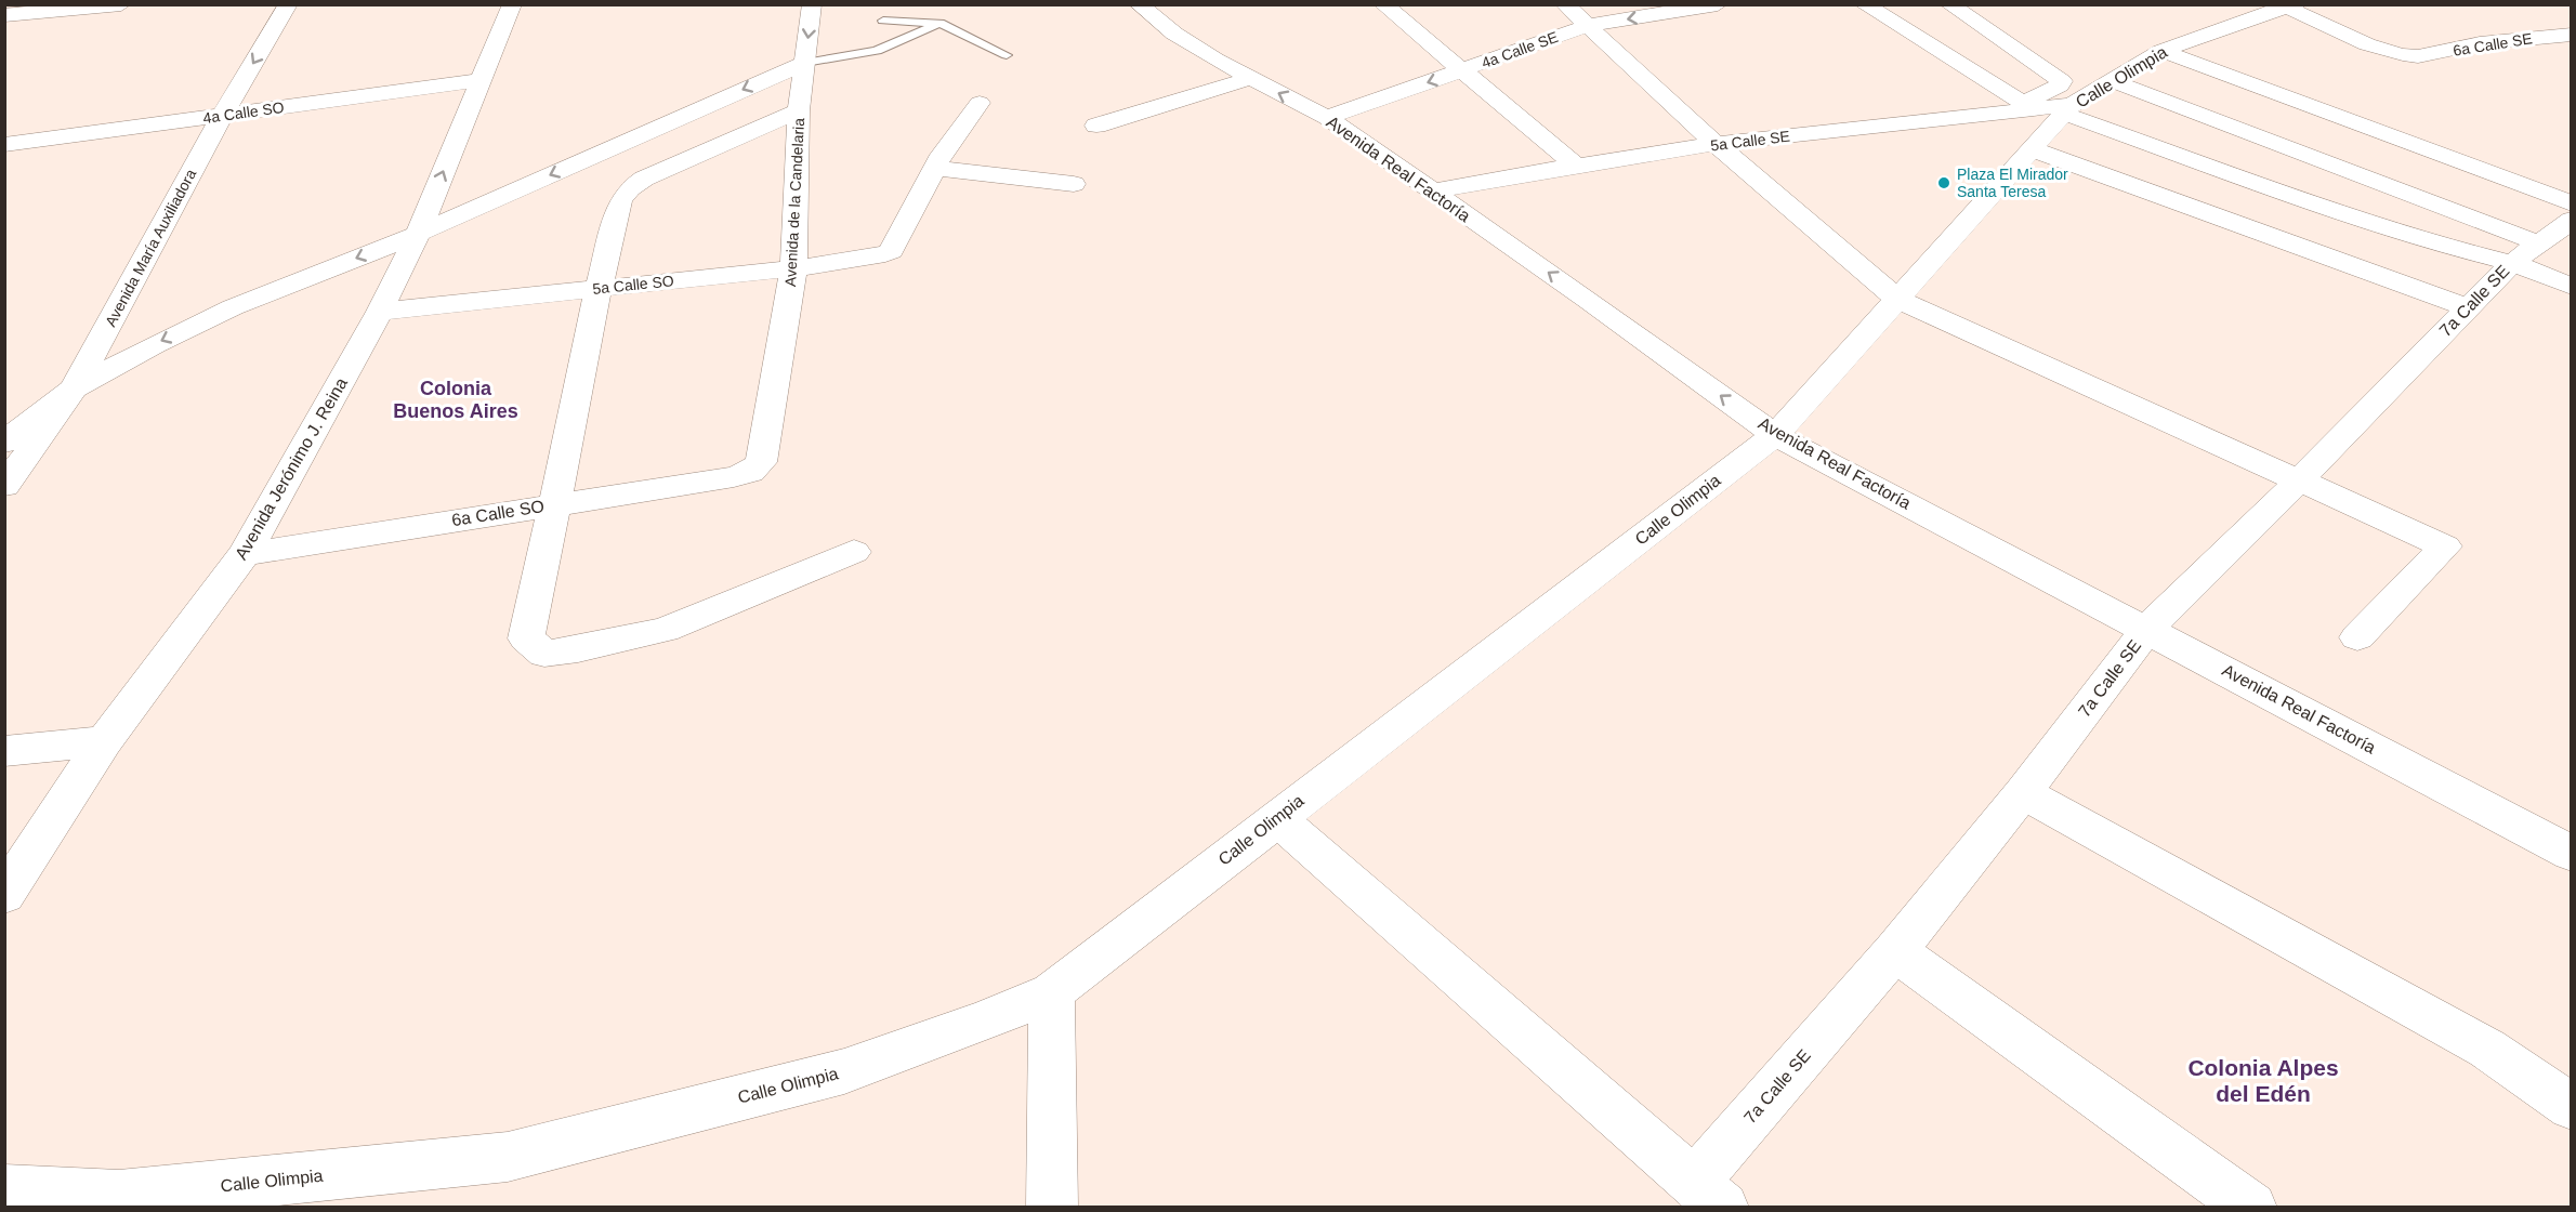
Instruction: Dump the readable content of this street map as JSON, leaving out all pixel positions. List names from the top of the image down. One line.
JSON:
{"streets":{"street":["6a Calle SE","4a Calle SE","Calle Olimpia","4a Calle SO","5a Calle SE","Avenida Real Factoría","Avenida de la Candelaria","Avenida María Auxiliadora","5a Calle SO","7a Calle SE","Avenida Jerónimo J. Reina","6a Calle SO"]},"crossings":[["6a Calle SE","Calle Olimpia"],["4a Calle SE","Avenida Real Factoría"],["Calle Olimpia","5a Calle SE"],["Calle Olimpia","Avenida Real Factoría"],["4a Calle SO","Avenida María Auxiliadora"],["4a Calle SO","Avenida Jerónimo J. Reina"],["5a Calle SE","Avenida Real Factoría"],["Avenida Real Factoría","7a Calle SE"],["Avenida de la Candelaria","5a Calle SO"],["Avenida de la Candelaria","6a Calle SO"],["5a Calle SO","Avenida Jerónimo J. Reina"],["Avenida Jerónimo J. Reina","6a Calle SO"]],"one_way":["4a Calle SE"],"districts":["Colonia Buenos Aires","Colonia Alpes del Edén"],"places":["Plaza El Mirador Santa Teresa"]}
